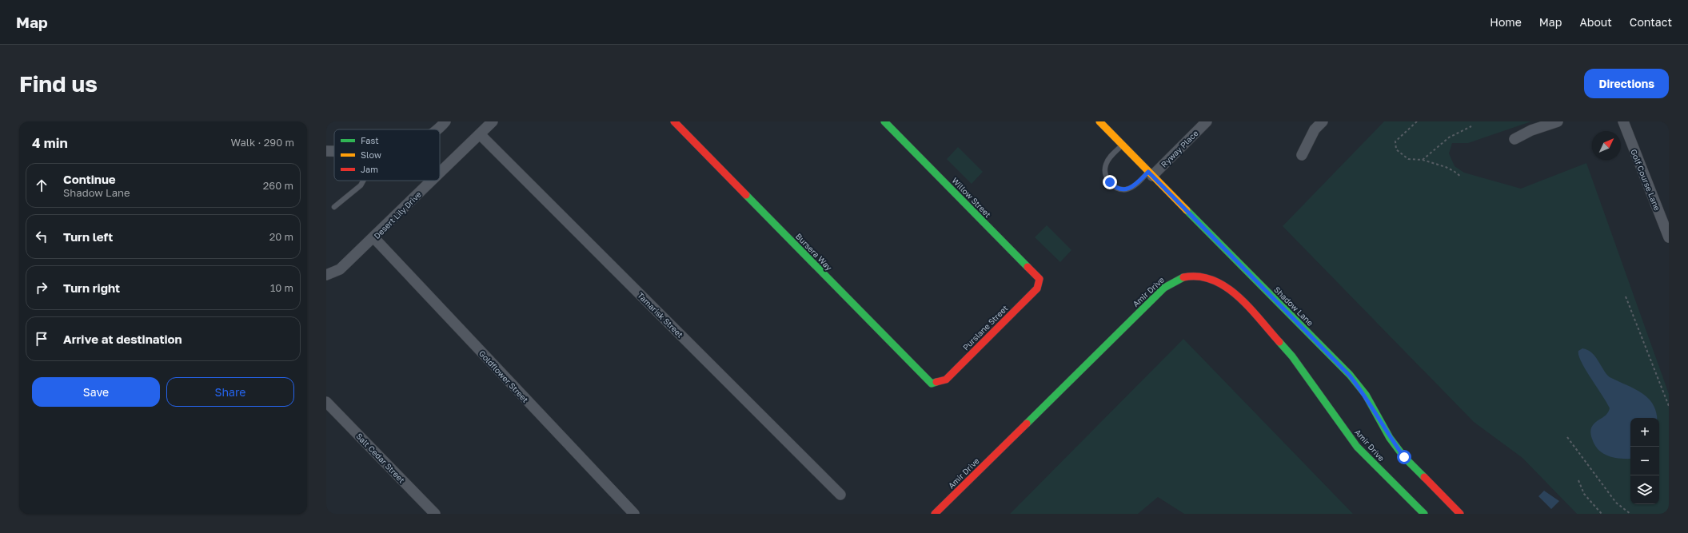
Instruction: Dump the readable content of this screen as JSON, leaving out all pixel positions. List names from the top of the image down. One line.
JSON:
{"streets":{"street":["Ryway Place","Golf Course Lane","Willow Street","Desert Lily Drive","Bursera Way","Amir Drive","Shadow Lane","Tamarisk Street","Purslane Street","Goldflower Street","Salt Cedar Street"]},"crossings":[["Ryway Place","Shadow Lane"],["Willow Street","Purslane Street"],["Desert Lily Drive","Tamarisk Street"],["Desert Lily Drive","Goldflower Street"],["Bursera Way","Purslane Street"]],"legend":["Fast","Slow","Jam"],"north":"top right","page":{"header":"Map","nav":["Home","Map","About","Contact"],"buttons":["Directions",["Save","Share"]],"title":"Find us","heading":["4 min","Walk · 290 m"],"list":[["Continue","Shadow Lane","260 m"],["Turn left","20 m"],["Turn right","10 m"],"Arrive at destination"],"map_buttons":["+","−"]}}
